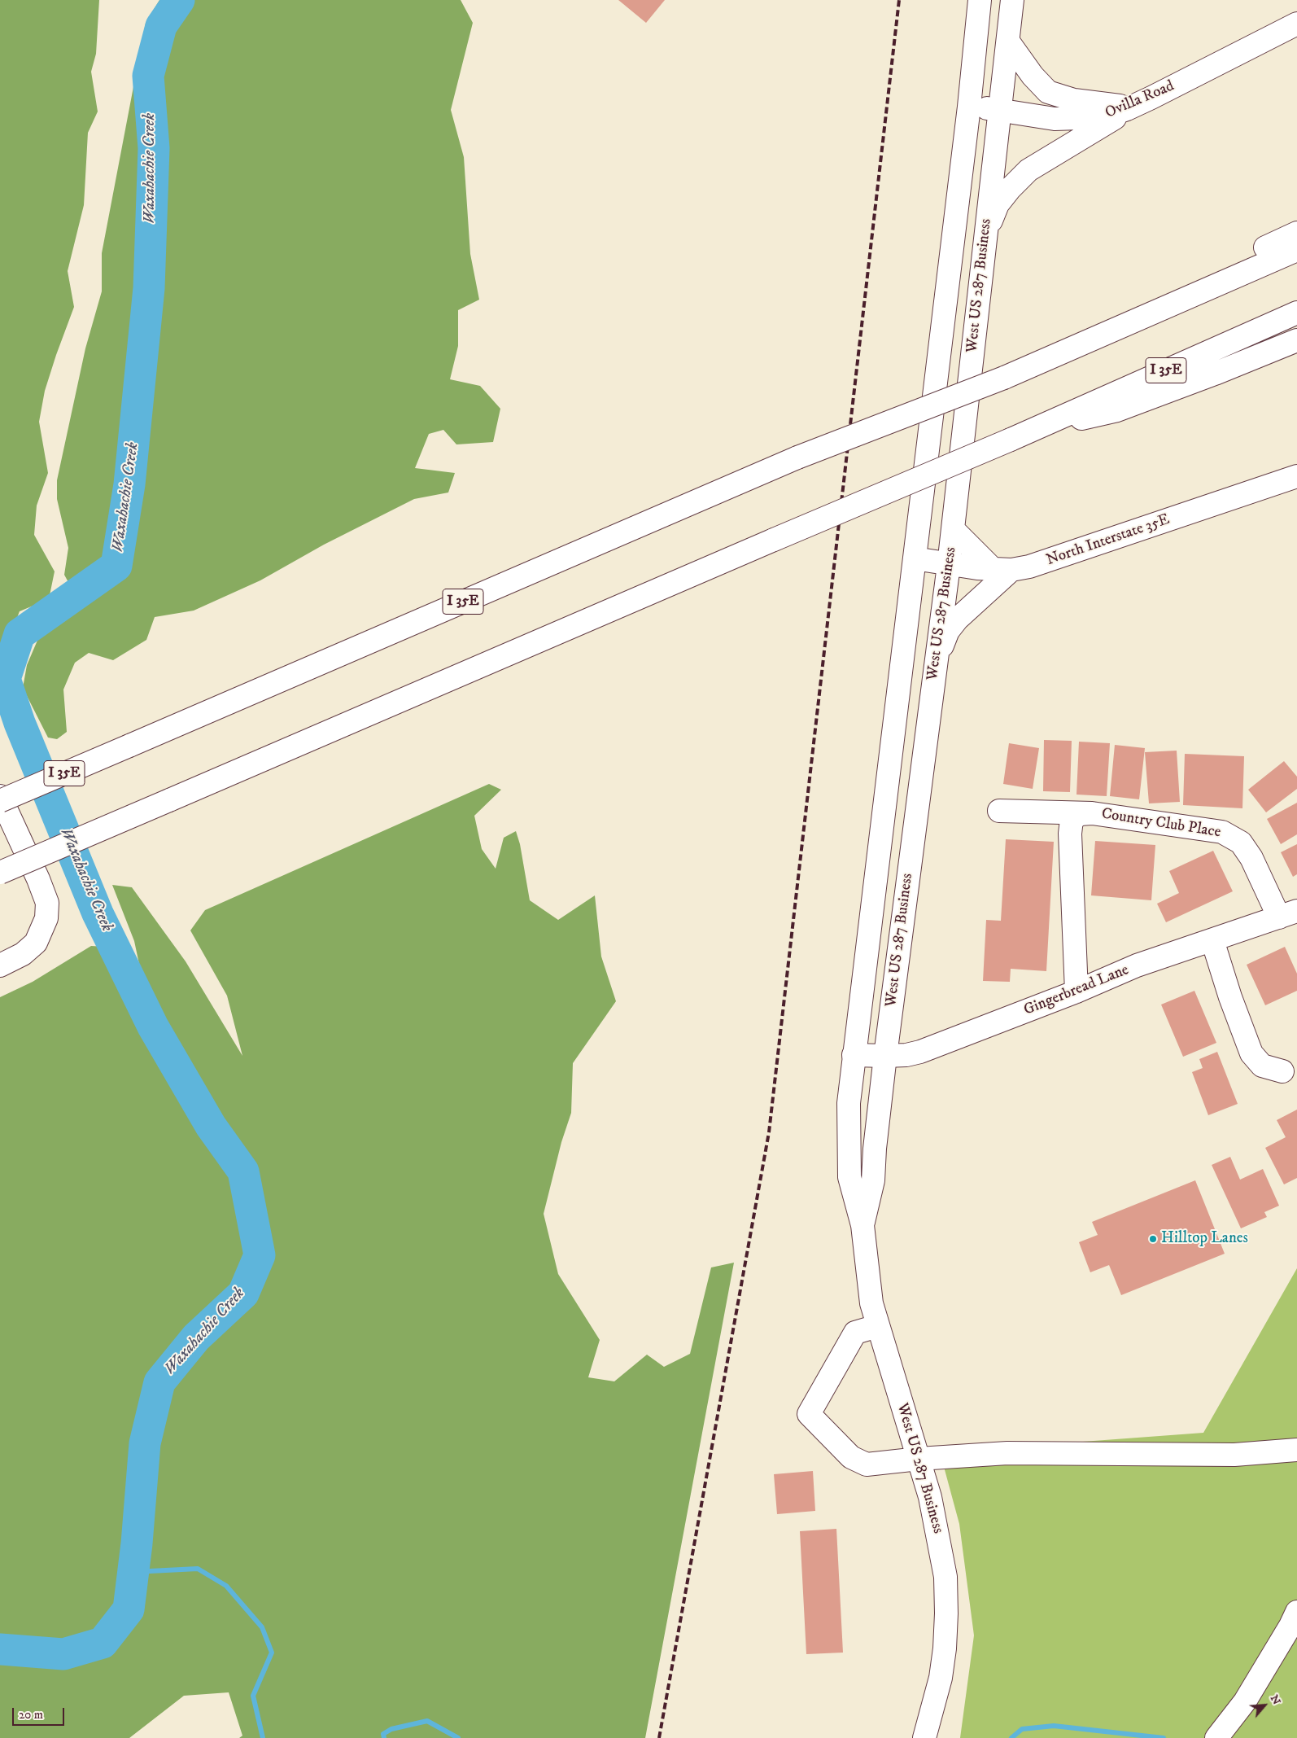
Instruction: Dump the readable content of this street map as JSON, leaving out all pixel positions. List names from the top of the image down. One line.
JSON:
{"streets":{"main road":["Ovilla Road","West US 287 Business","I 35E","North Interstate 35E","Country Club Place","Gingerbread Lane"]},"crossings":[["Ovilla Road","West US 287 Business"],["West US 287 Business","North Interstate 35E"],["West US 287 Business","Gingerbread Lane"],["Country Club Place","Gingerbread Lane"]],"water":["Waxahachie Creek"],"places":["Hilltop Lanes"],"scale_bar":"20 m","north":"top right"}
